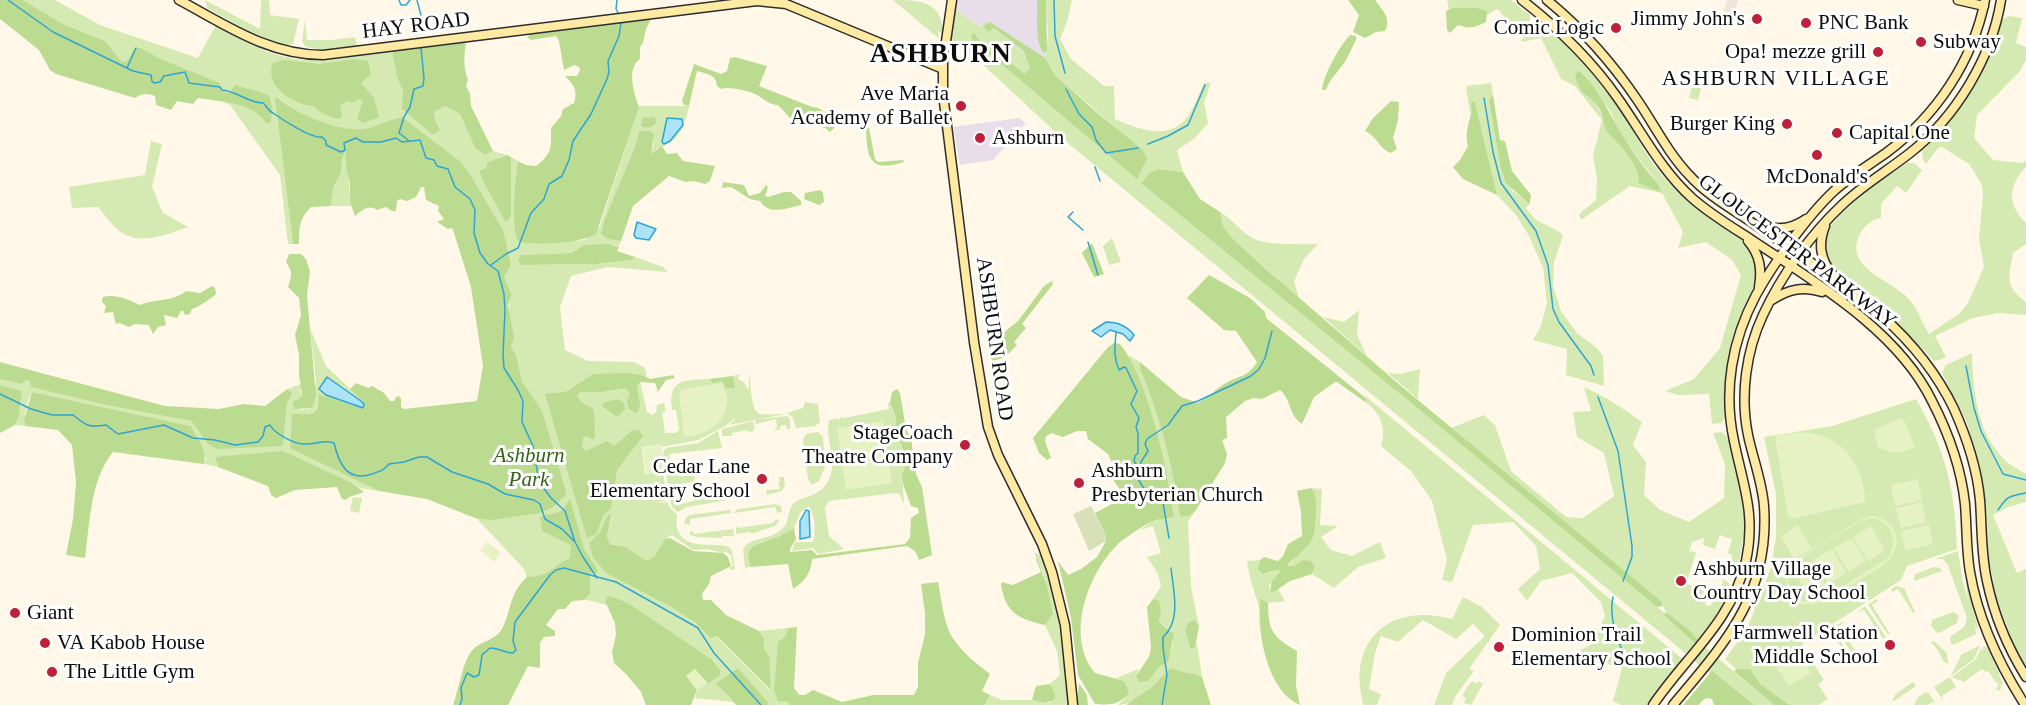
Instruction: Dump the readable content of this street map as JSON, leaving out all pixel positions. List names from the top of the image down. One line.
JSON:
{"streets":{"main road":["HAY ROAD","GLOUCESTER PARKWAY","ASHBURN ROAD"]},"crossings":[["HAY ROAD","ASHBURN ROAD"]],"districts":["ASHBURN","ASHBURN VILLAGE"],"parks":["Ashburn Park"],"places":["Jimmy John's","PNC Bank","Comic Logic","Subway","Opa! mezze grill","Ave Maria Academy of Ballet","Burger King","Capital One","Ashburn","McDonald's","StageCoach Theatre Company","Cedar Lane Elementary School","Ashburn Presbyterian Church","Ashburn Village Country Day School","Giant","VA Kabob House","Farmwell Station Middle School","Dominion Trail Elementary School","The Little Gym"]}
